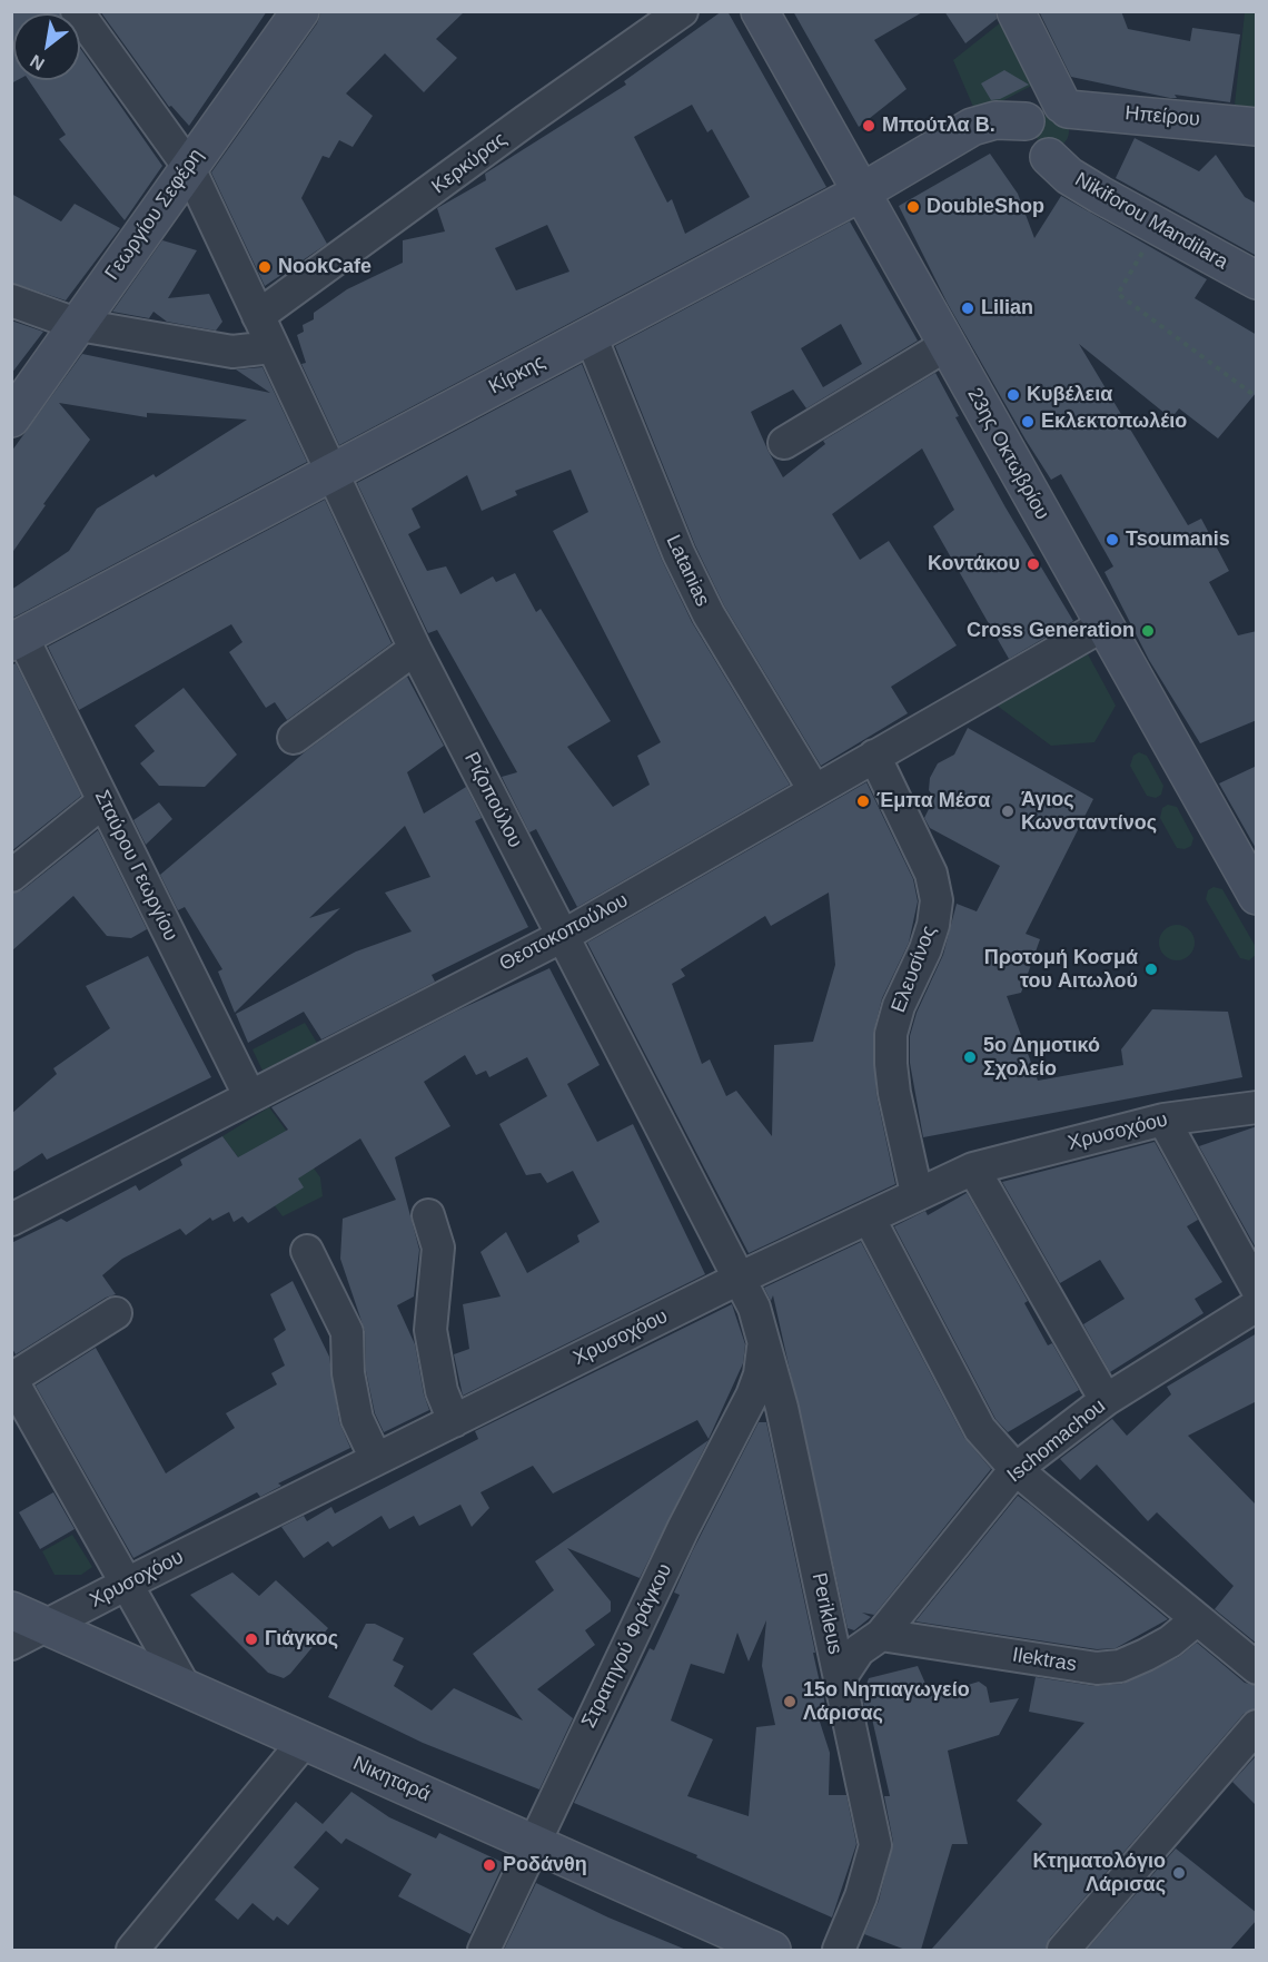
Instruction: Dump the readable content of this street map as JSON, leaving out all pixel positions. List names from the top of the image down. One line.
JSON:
{"streets":{"street":["Ηπείρου","Κερκύρας","Γεωργίου Σεφέρη","Nikiforou Mandilara","Κίρκης","23ης Οκτωβρίου","Latanias","Ριζοπούλου","Σταύρου Γεωργίου","Θεοτοκοπούλου","Ελευσίνος","Χρυσοχόου","Ischomachou","Perikleus","Στρατηγού Φράγκου","Ilektras","Νικηταρά"]},"crossings":[["Ηπείρου","Nikiforou Mandilara"],["Ηπείρου","Κίρκης"],["Κερκύρας","Ριζοπούλου"],["Γεωργίου Σεφέρη","Ριζοπούλου"],["Nikiforou Mandilara","Κίρκης"],["Κίρκης","23ης Οκτωβρίου"],["Κίρκης","Latanias"],["Κίρκης","Ριζοπούλου"],["Κίρκης","Σταύρου Γεωργίου"],["23ης Οκτωβρίου","Θεοτοκοπούλου"],["Latanias","Θεοτοκοπούλου"],["Ριζοπούλου","Θεοτοκοπούλου"],["Ριζοπούλου","Χρυσοχόου"],["Ριζοπούλου","Perikleus"],["Σταύρου Γεωργίου","Θεοτοκοπούλου"],["Θεοτοκοπούλου","Ελευσίνος"],["Ελευσίνος","Χρυσοχόου"],["Χρυσοχόου","Perikleus"],["Χρυσοχόου","Νικηταρά"],["Ischomachou","Perikleus"],["Ischomachou","Ilektras"],["Perikleus","Στρατηγού Φράγκου"],["Στρατηγού Φράγκου","Νικηταρά"]],"places":["Μπούτλα Β.","DoubleShop","NookCafe","Lilian","Κυβέλεια","Εκλεκτοπωλέιο","Tsoumanis","Κοντάκου","Cross Generation","Έμπα Μέσα","Άγιος Κωνσταντίνος","Προτομή Κοσμά του Αιτωλού","5ο Δημοτικό Σχολείο","Γιάγκος","15ο Νηπιαγωγείο Λάρισας","Ροδάνθη","Κτηματολόγιο Λάρισας"],"north":"bottom left"}
